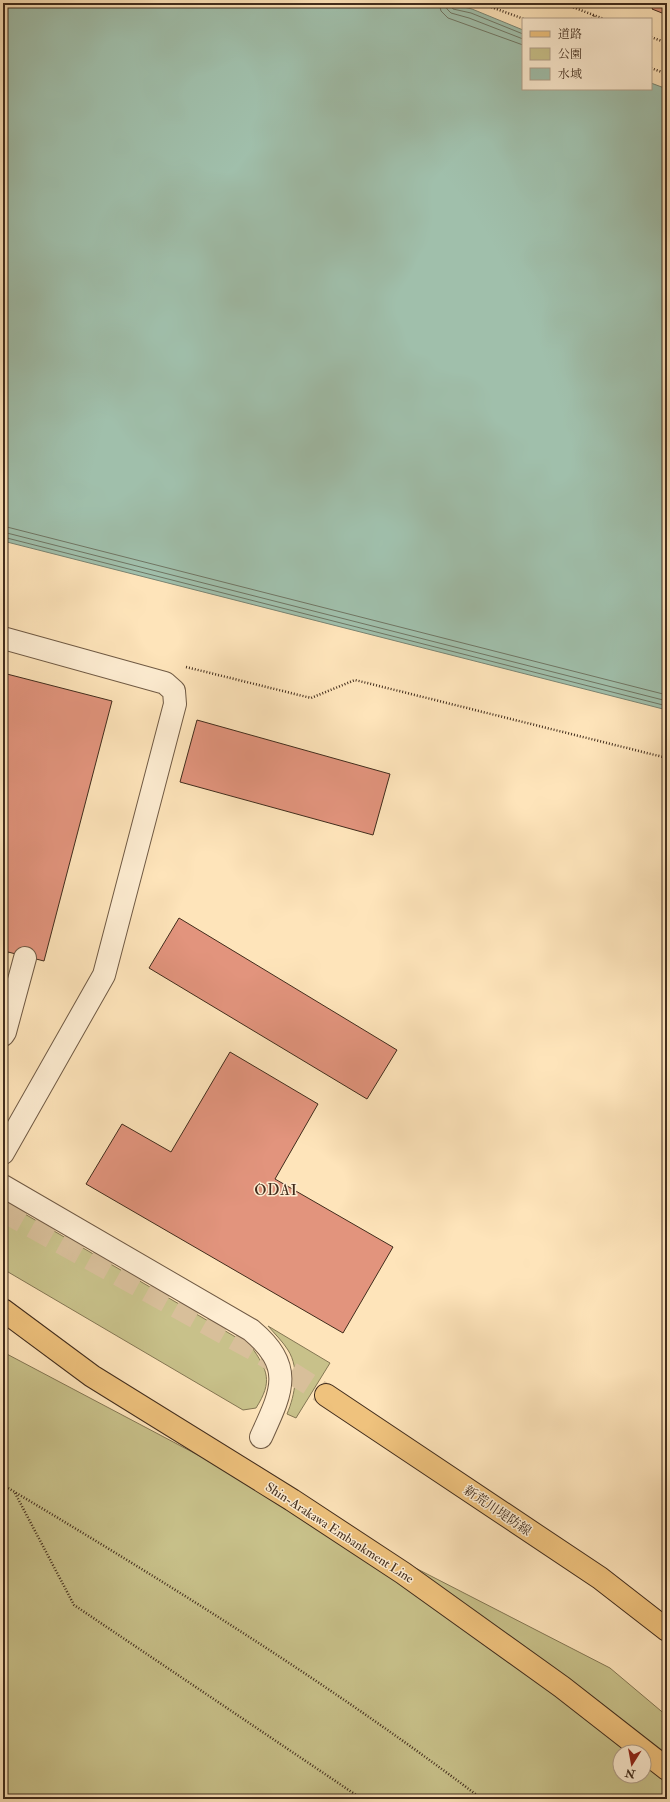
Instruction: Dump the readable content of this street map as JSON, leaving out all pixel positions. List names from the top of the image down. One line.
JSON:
{"streets":{"main road":["新荒川堤防線","Shin-Arakawa Embankment Line"]},"districts":["ODAI"],"legend":["道路","公園","水域"],"north":"bottom"}
